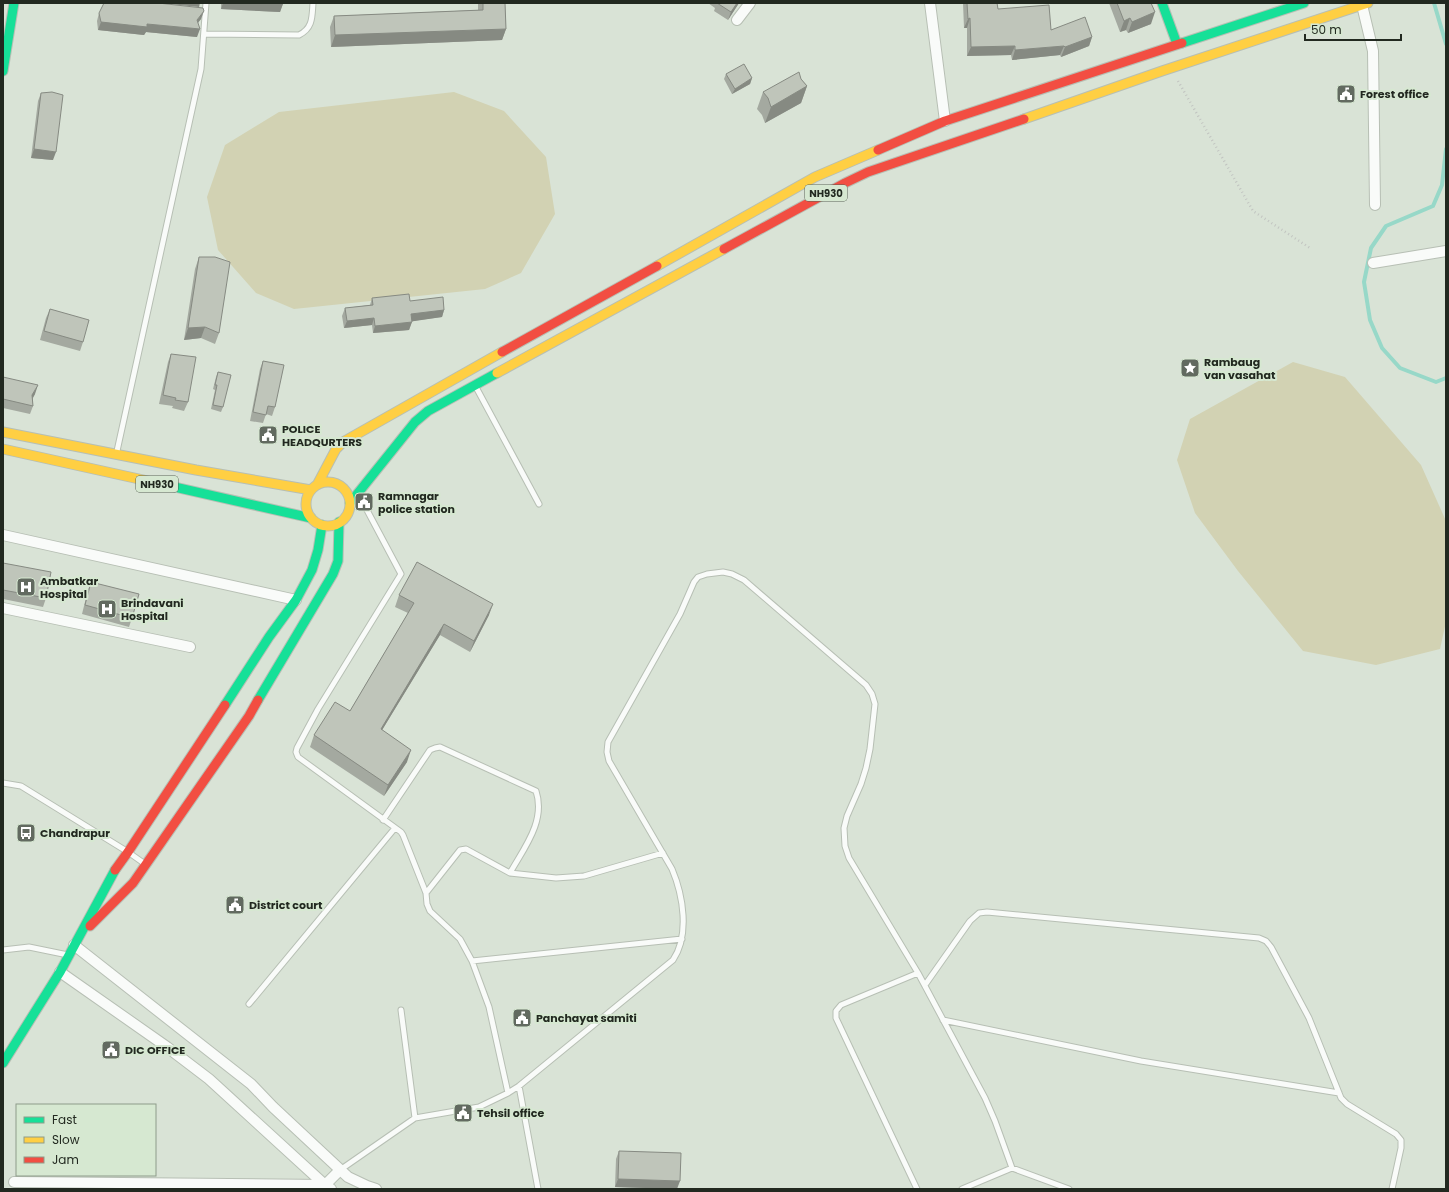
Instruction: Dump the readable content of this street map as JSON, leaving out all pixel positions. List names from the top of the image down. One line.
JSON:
{"streets":{"main road":["NH930"]},"places":{"public building":["Forest office","POLICE HEADQURTERS","Ramnagar police station","District court","Panchayat samiti","DIC OFFICE","Tehsil office"],"place":["Rambaug van vasahat"],"hospital":["Ambatkar Hospital","Brindavani Hospital"],"bus stop":["Chandrapur"]},"legend":["Fast","Slow","Jam"],"scale_bar":"50 m"}
